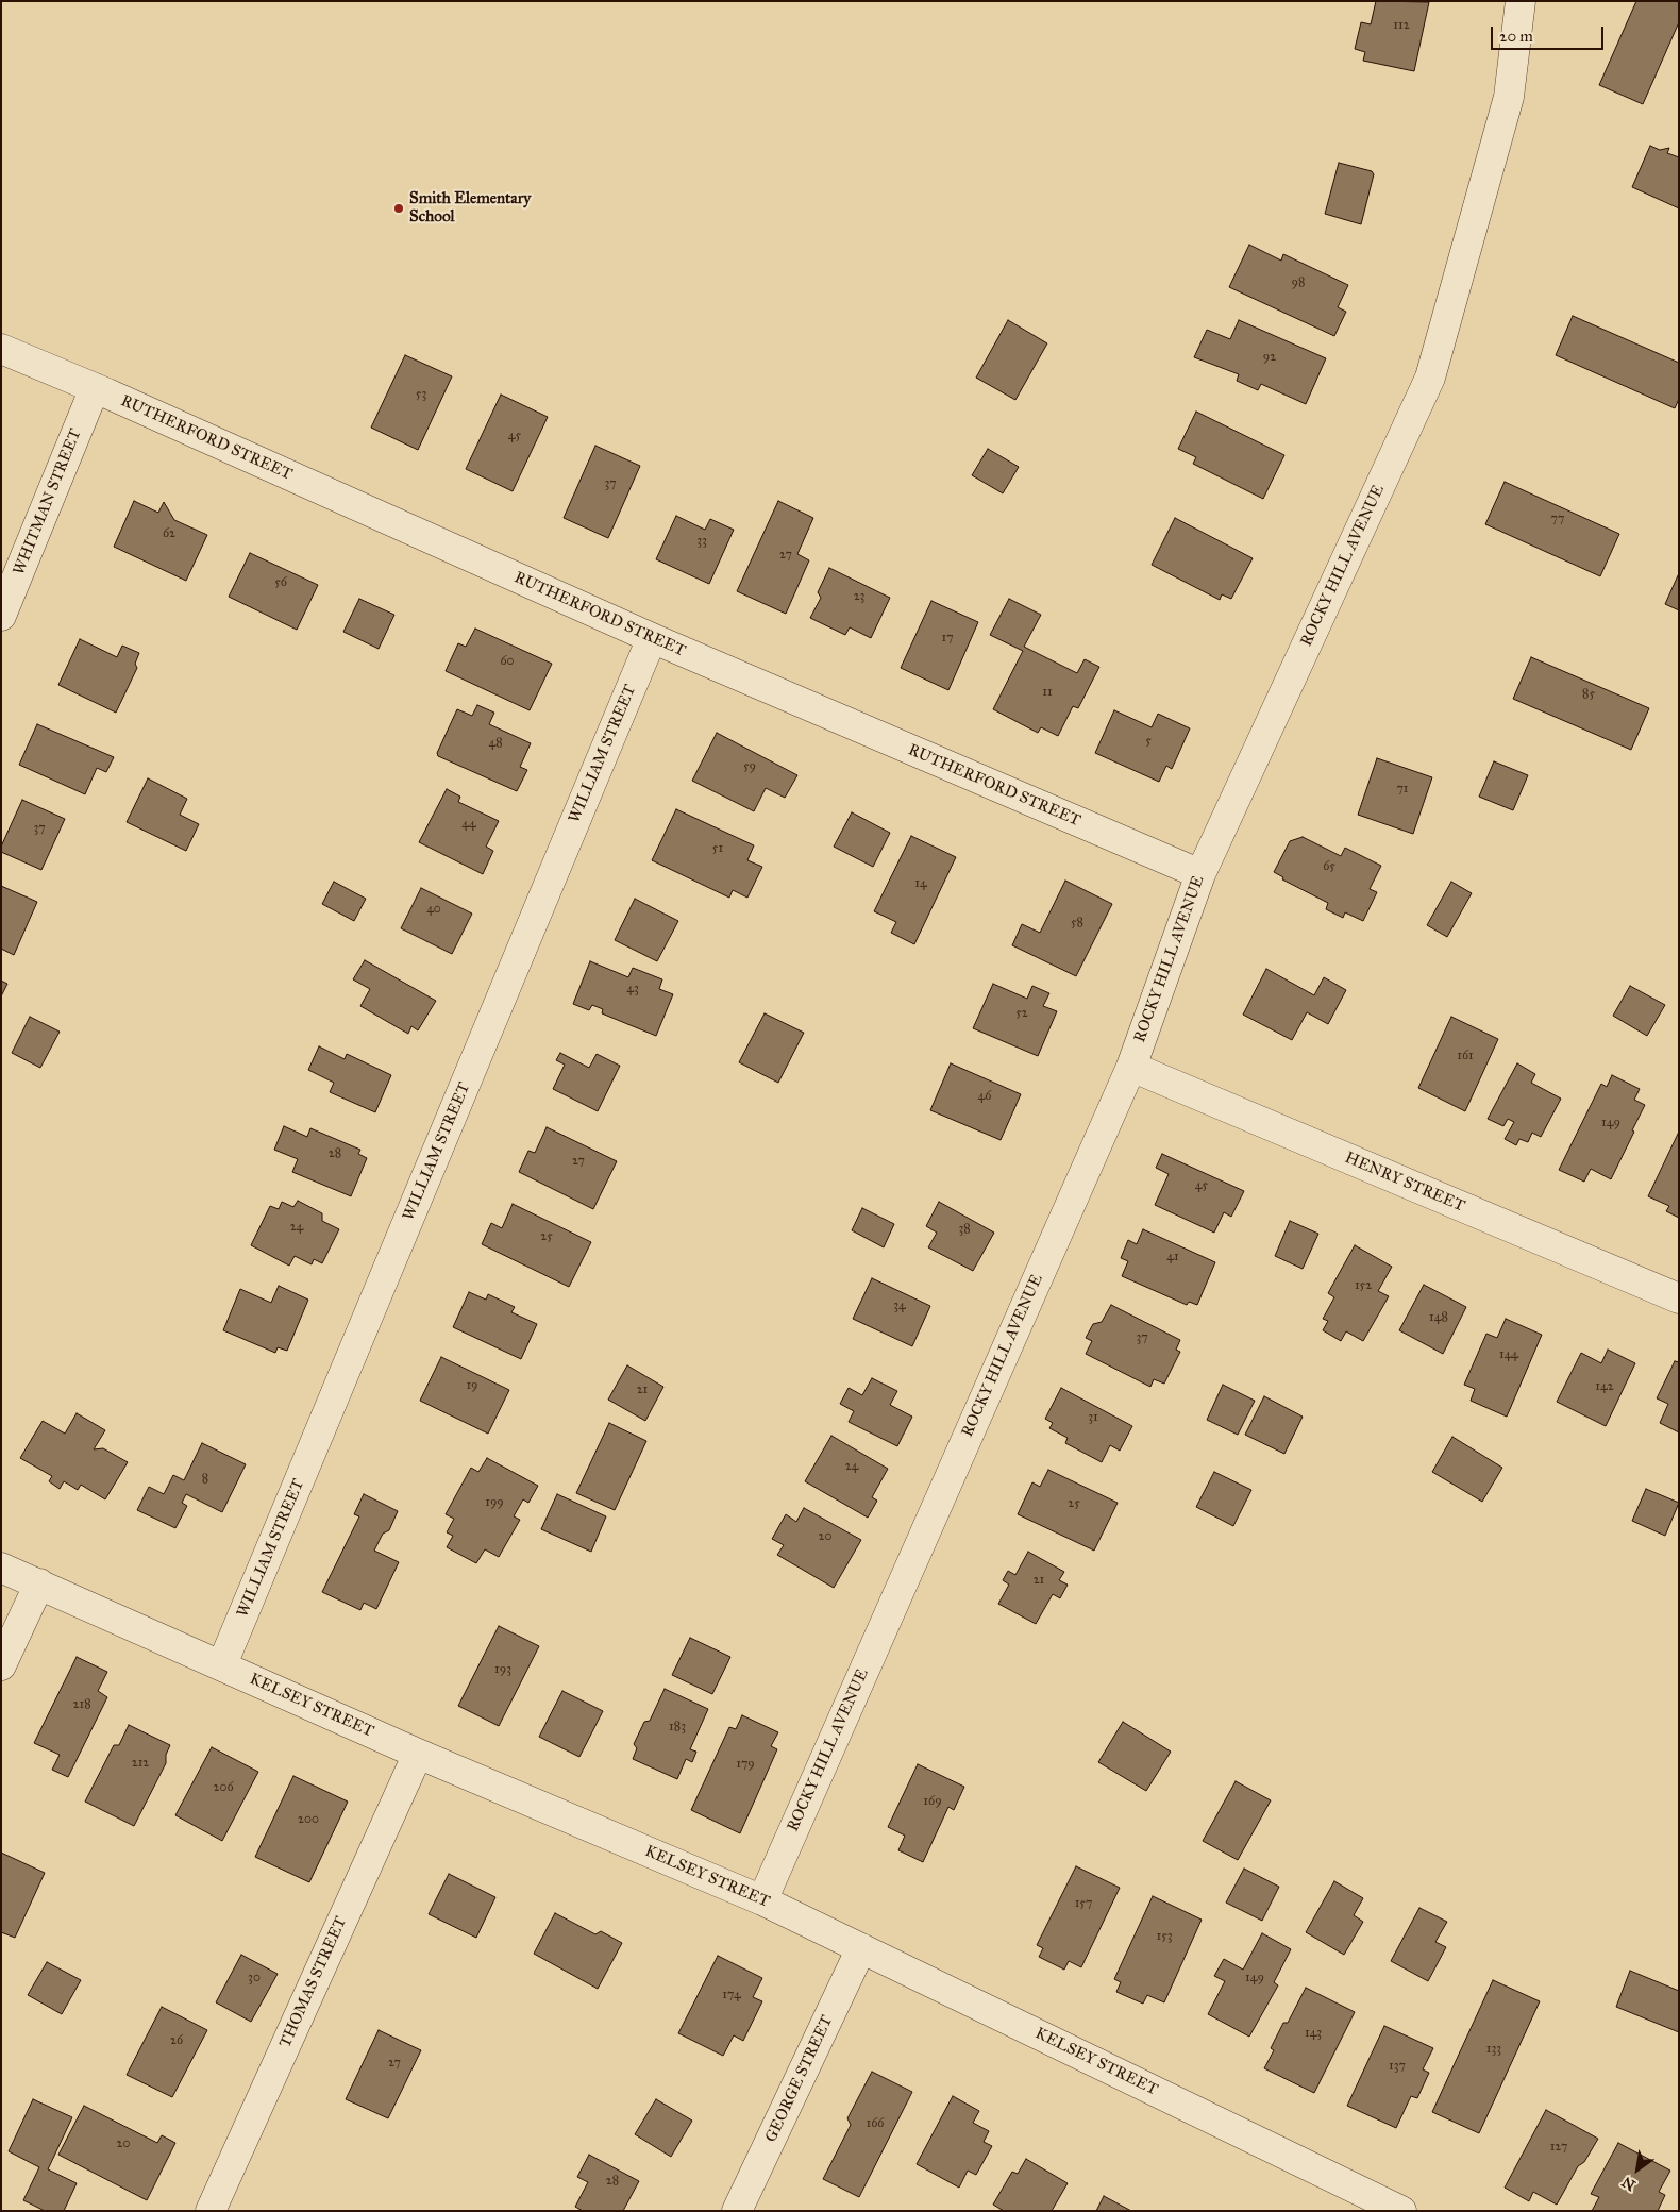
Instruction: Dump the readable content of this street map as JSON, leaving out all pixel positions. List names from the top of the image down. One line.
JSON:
{"streets":{"street":["RUTHERFORD STREET","WHITMAN STREET","ROCKY HILL AVENUE","WILLIAM STREET","HENRY STREET","KELSEY STREET","THOMAS STREET","GEORGE STREET"]},"crossings":[["RUTHERFORD STREET","WHITMAN STREET"],["RUTHERFORD STREET","ROCKY HILL AVENUE"],["RUTHERFORD STREET","WILLIAM STREET"],["ROCKY HILL AVENUE","HENRY STREET"],["ROCKY HILL AVENUE","KELSEY STREET"],["WILLIAM STREET","KELSEY STREET"],["KELSEY STREET","THOMAS STREET"],["KELSEY STREET","GEORGE STREET"]],"places":["Smith Elementary School"],"house_numbers":["112","98","92","53","45","37","77","62","33","27","56","23","17","60","11","85","5","48","59","71","44","37","51","65","14","40","58","43","52","161","46","149","28","27","45","24","38","25","41","152","34","148","37","144","19","142","21","31","24","8","199","25","20","21","193","218","183","212","179","206","169","200","157","153","30","149","174","143","26","133","27","137","166","20","127","28"],"scale_bar":"20 m","north":"bottom left"}
